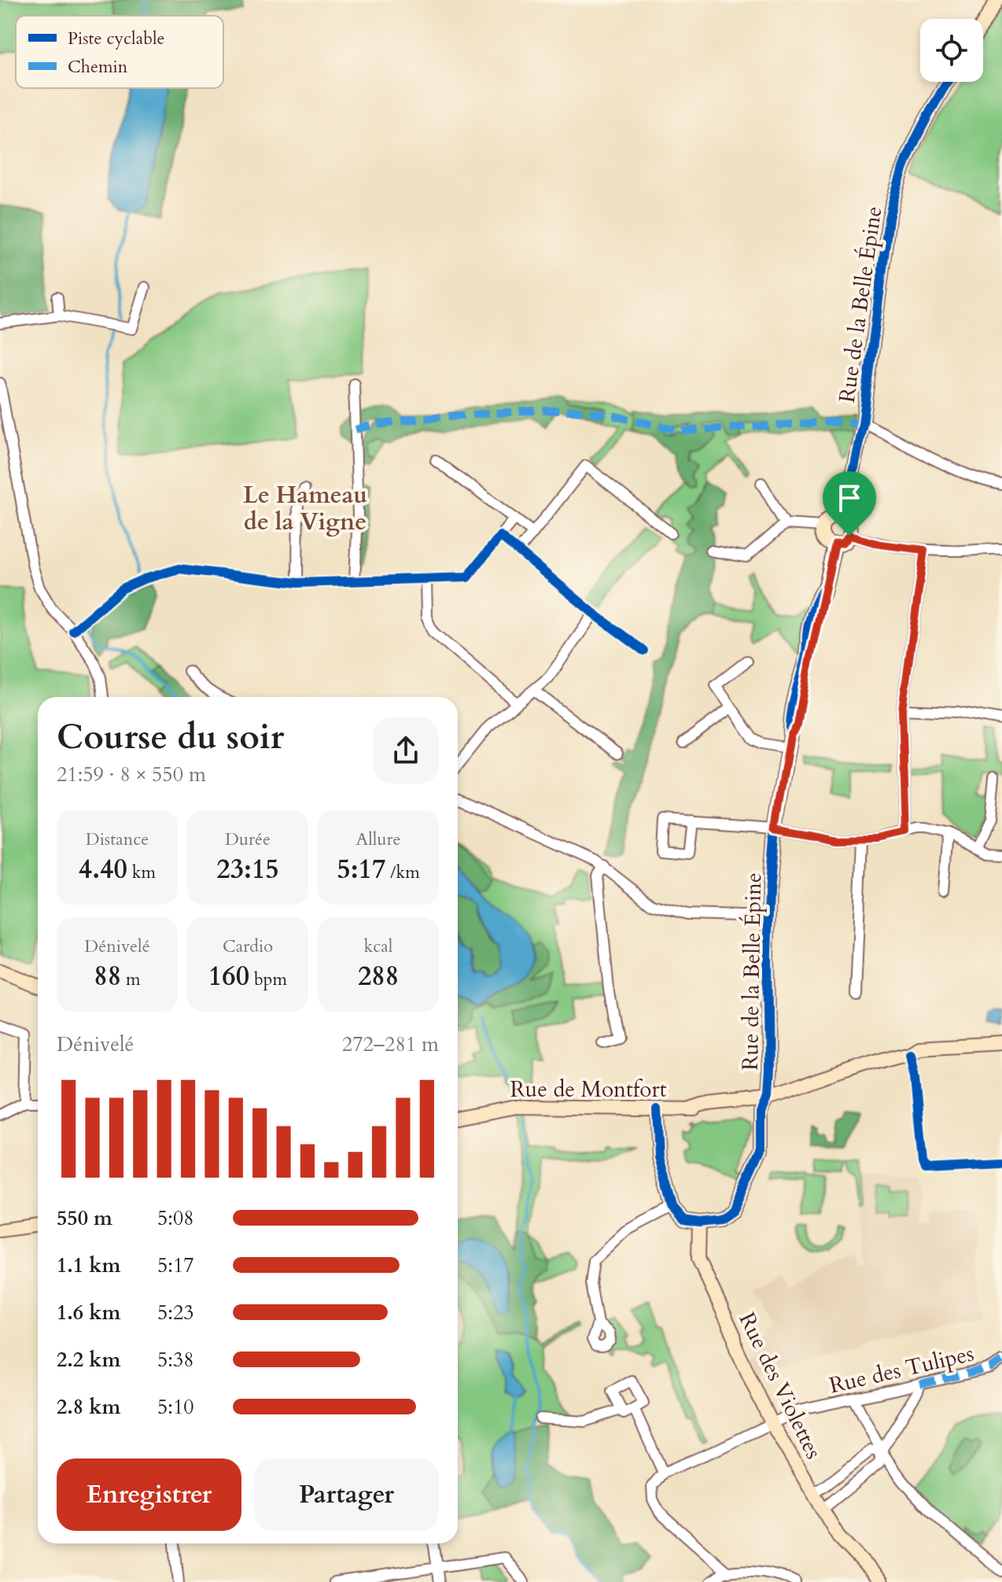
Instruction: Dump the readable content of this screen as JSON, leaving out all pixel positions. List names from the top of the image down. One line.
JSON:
{"streets":{"street":["Rue de la Belle Épine","Rue de Montfort","Rue des Tulipes","Rue des Violettes"]},"crossings":[["Rue de la Belle Épine","Rue de Montfort"],["Rue de la Belle Épine","Rue des Violettes"],["Rue des Tulipes","Rue des Violettes"]],"districts":["Le Hameau de la Vigne"],"legend":["Piste cyclable","Chemin"],"page":{"heading":["Course du soir","21:59 · 8 × 550 m"],"stats":[["Distance","4.40 km"],["Durée","23:15"],["Allure","5:17 /km"],["Dénivelé","88 m"],["Cardio","160 bpm"],["kcal","288"]],"chart":["Dénivelé","272–281 m"],"list":[{"name":"550 m","note":"5:08"},{"name":"1.1 km","note":"5:17"},{"name":"1.6 km","note":"5:23"},{"name":"2.2 km","note":"5:38"},{"name":"2.8 km","note":"5:10"}],"buttons":["Enregistrer","Partager"]}}
